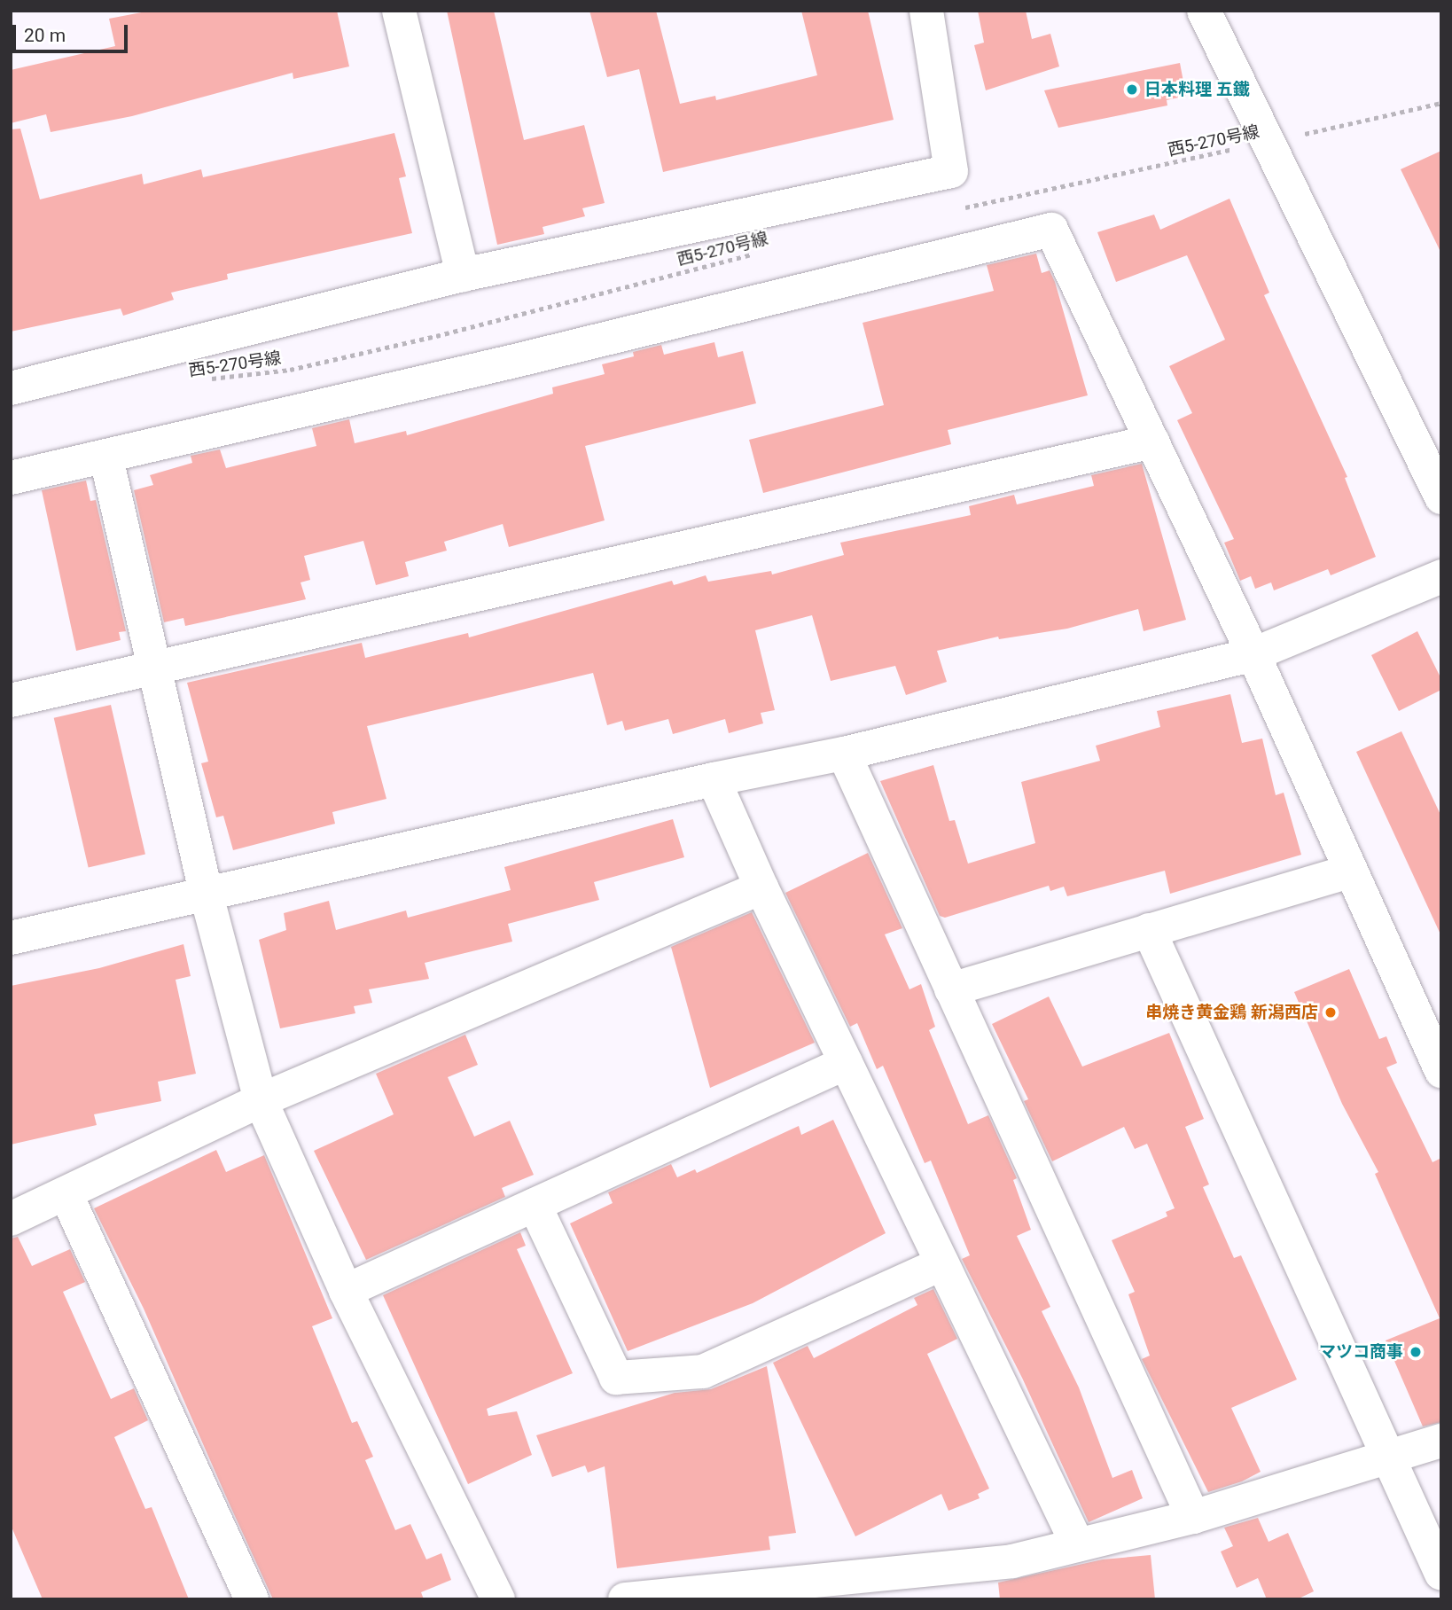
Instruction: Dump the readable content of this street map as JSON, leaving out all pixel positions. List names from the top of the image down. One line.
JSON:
{"streets":{"path":["西5-270号線"]},"places":["日本料理 五鐵","串焼き黄金鶏 新潟西店","マツコ商事"],"scale_bar":"20 m"}
